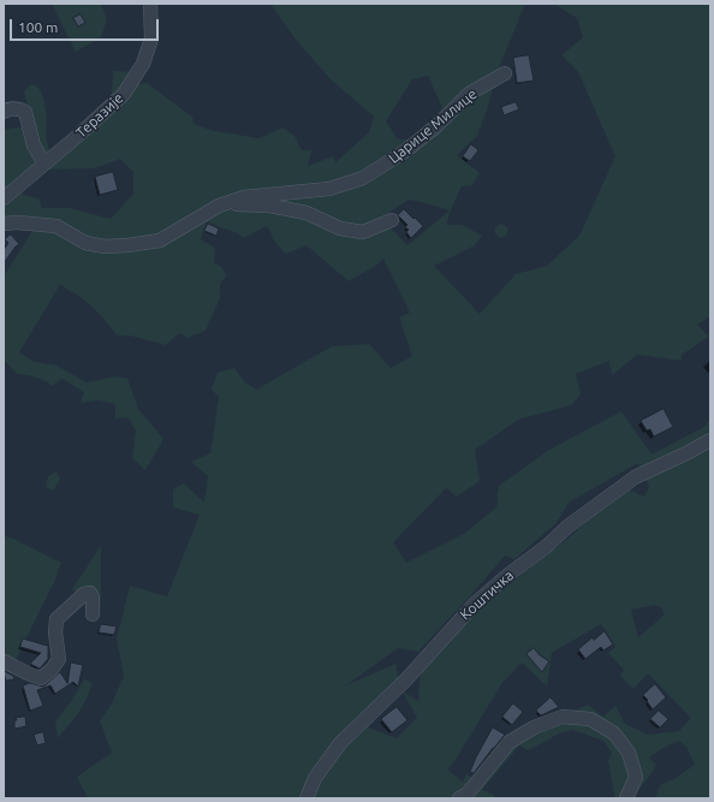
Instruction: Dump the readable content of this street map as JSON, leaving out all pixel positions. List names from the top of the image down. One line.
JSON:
{"streets":{"street":["Теразије","Царице Милице","Коштичка"]},"scale_bar":"100 m"}
